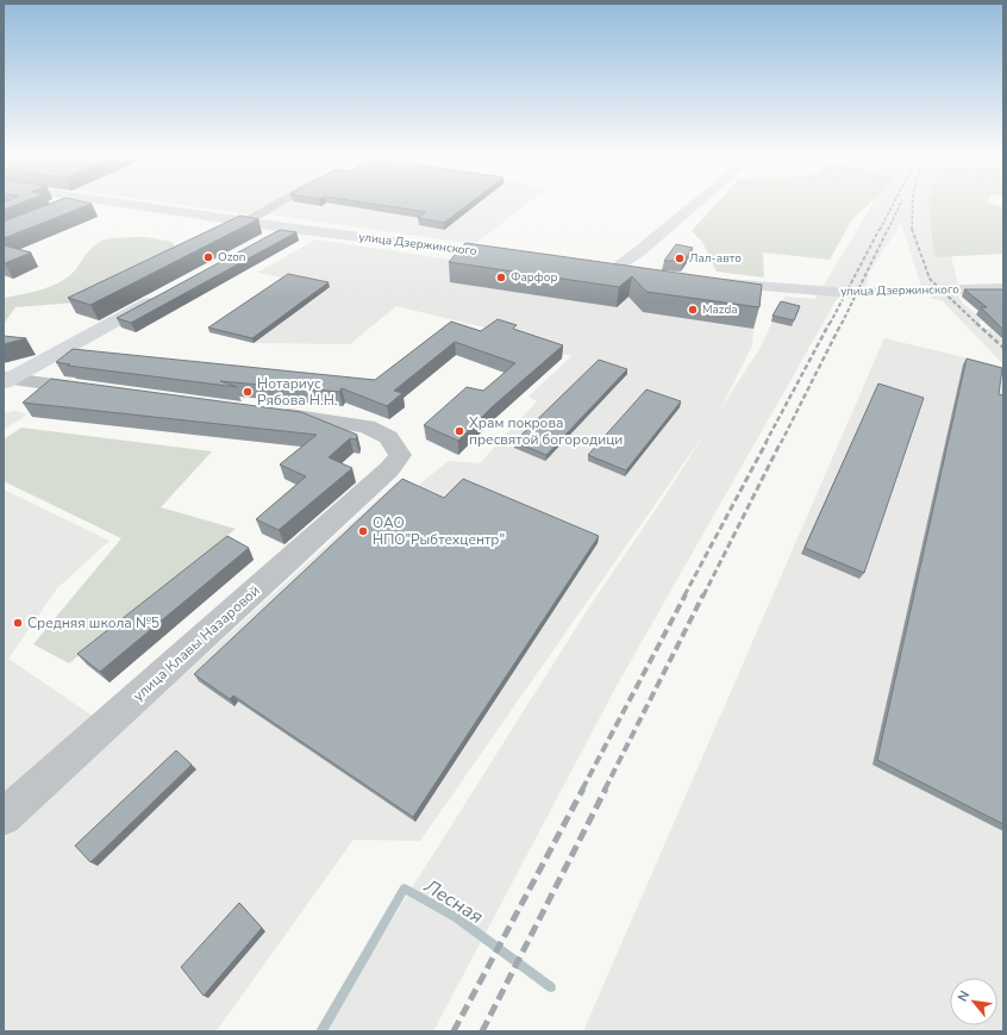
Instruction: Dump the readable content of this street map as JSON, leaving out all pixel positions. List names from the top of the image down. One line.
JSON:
{"streets":{"main road":["улица Дзержинского"],"street":["улица Клавы Назаровой"]},"water":["Лесная"],"places":["Ozon","Лал-авто","Фарфор","Mazda","Нотариус Рябова Н.Н.","Храм покрова пресвятой богородици","ОАО НПО\"Рыбтехцентр\"","Средняя школа №5"],"north":"top left"}
